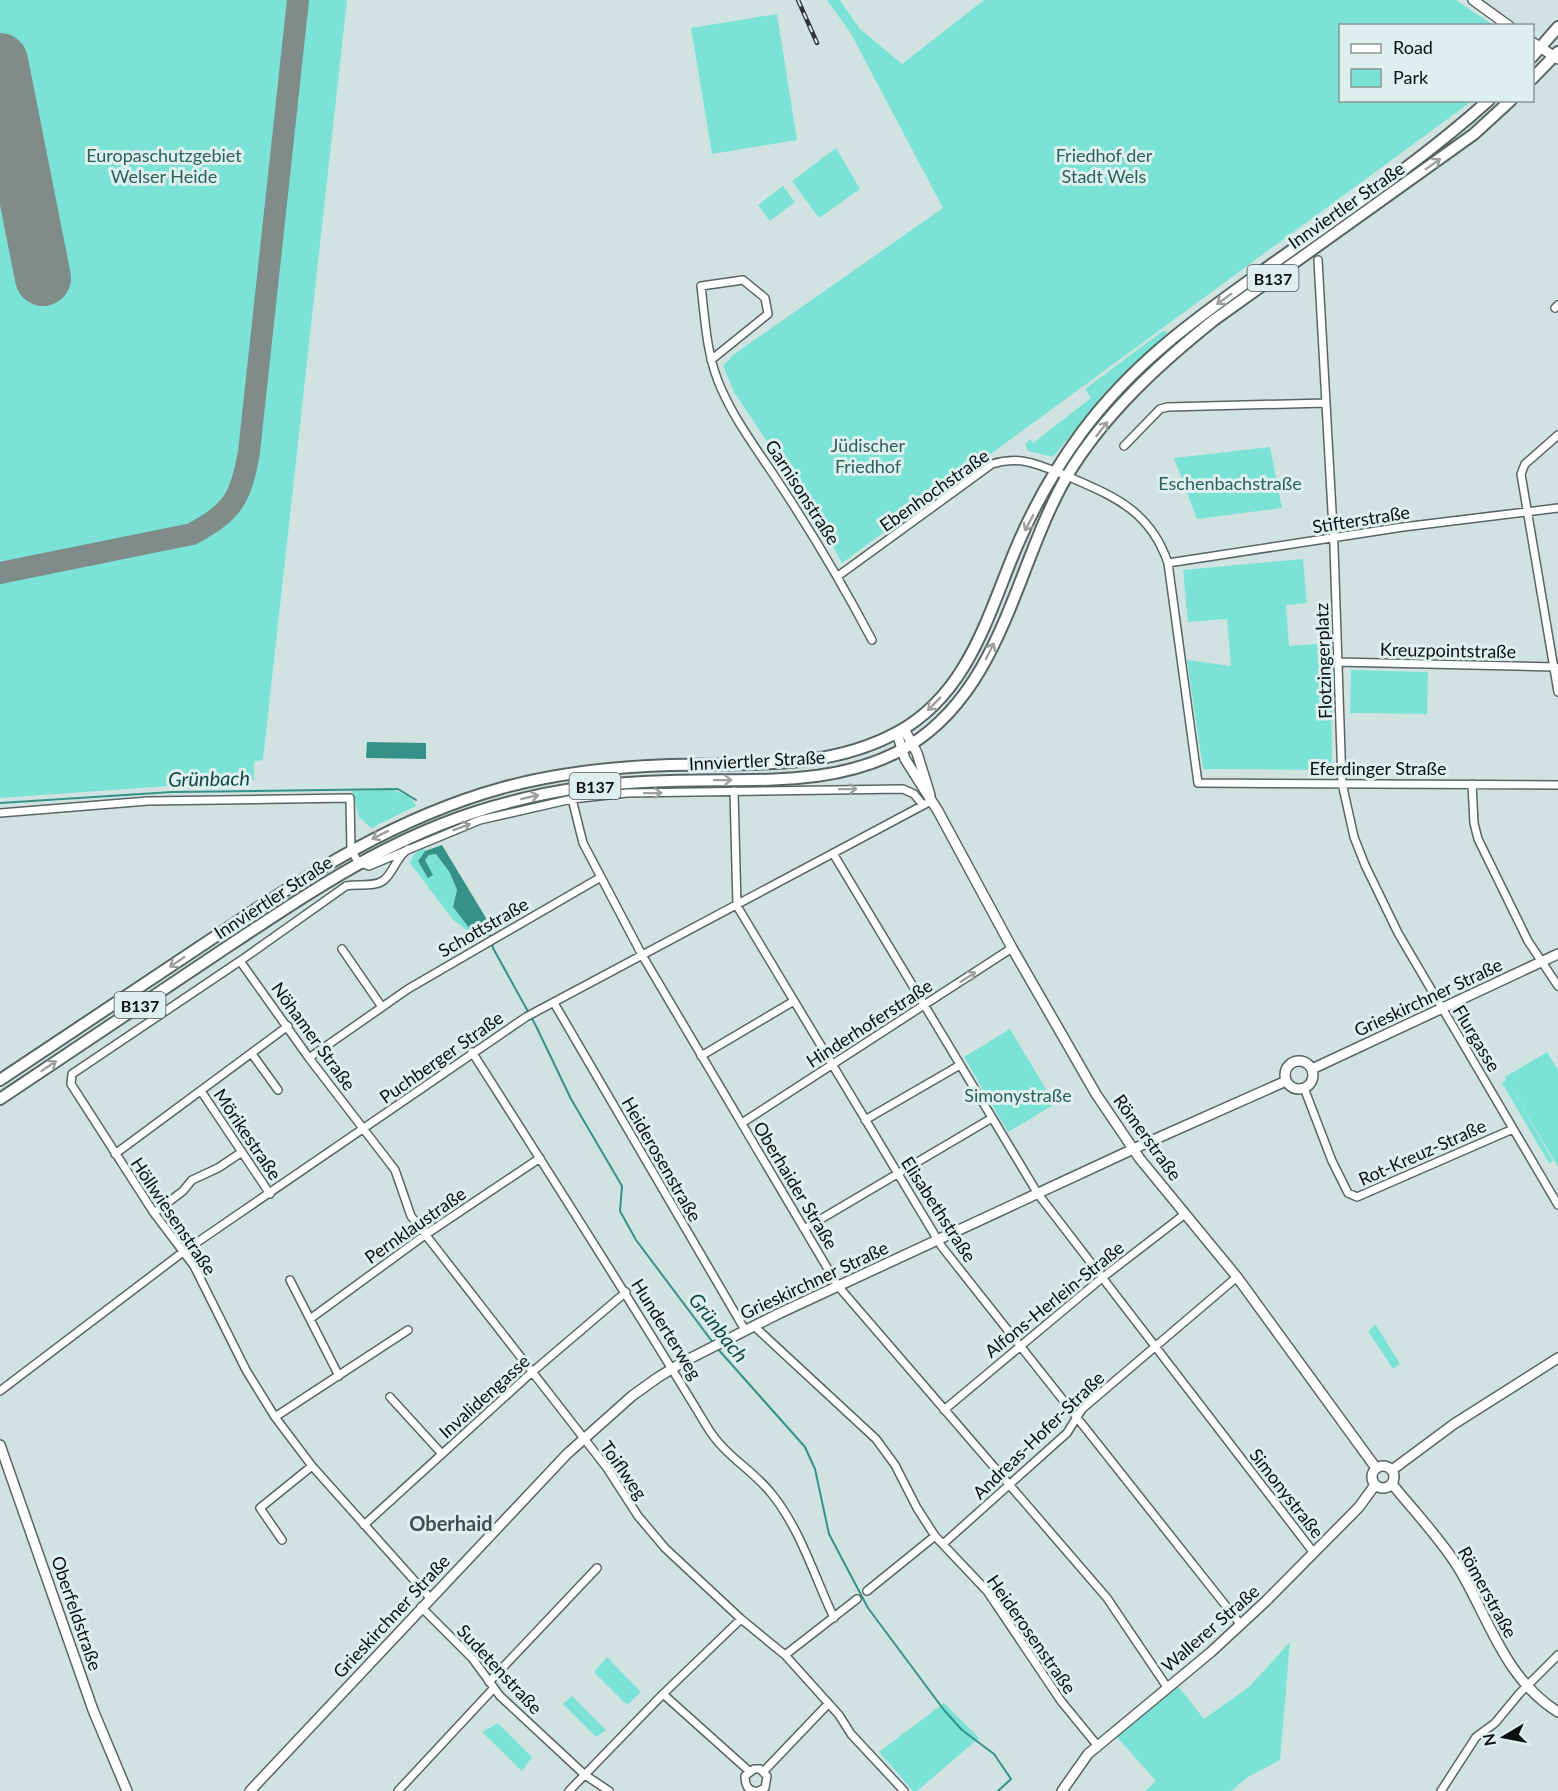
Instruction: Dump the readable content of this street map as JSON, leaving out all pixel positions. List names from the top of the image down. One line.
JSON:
{"streets":{"main road":["Innviertler Straße","B137","Grieskirchner Straße","Römerstraße","Oberfeldstraße","Wallerer Straße"],"street":["Ebenhochstraße","Garnisonstraße","Stifterstraße","Kreuzpointstraße","Flotzingerplatz","Eferdinger Straße","Schottstraße","Hinderhoferstraße","Nöhamer Straße","Flurgasse","Puchberger Straße","Mörikestraße","Rot-Kreuz-Straße","Heiderosenstraße","Oberhaider Straße","Elisabethstraße","Höllwiesenstraße","Pernklaustraße","Alfons-Herlein-Straße","Hunderterweg","Invalidengasse","Andreas-Hofer-Straße","Toiflweg","Simonystraße","Sudetenstraße"]},"crossings":[["Innviertler Straße","Ebenhochstraße"],["Innviertler Straße","Römerstraße"],["Ebenhochstraße","Garnisonstraße"],["Ebenhochstraße","Stifterstraße"],["Ebenhochstraße","Eferdinger Straße"],["Stifterstraße","Flotzingerplatz"],["Stifterstraße","Eferdinger Straße"],["Kreuzpointstraße","Flotzingerplatz"],["Flotzingerplatz","Eferdinger Straße"],["Flotzingerplatz","Flurgasse"],["Eferdinger Straße","Flurgasse"],["Schottstraße","Nöhamer Straße"],["Schottstraße","Oberhaider Straße"],["Grieskirchner Straße","Flurgasse"],["Grieskirchner Straße","Römerstraße"],["Grieskirchner Straße","Rot-Kreuz-Straße"],["Grieskirchner Straße","Heiderosenstraße"],["Grieskirchner Straße","Oberhaider Straße"],["Grieskirchner Straße","Elisabethstraße"],["Grieskirchner Straße","Höllwiesenstraße"],["Grieskirchner Straße","Hunderterweg"],["Grieskirchner Straße","Toiflweg"],["Grieskirchner Straße","Simonystraße"],["Grieskirchner Straße","Sudetenstraße"],["Hinderhoferstraße","Römerstraße"],["Hinderhoferstraße","Oberhaider Straße"],["Hinderhoferstraße","Elisabethstraße"],["Hinderhoferstraße","Simonystraße"],["Nöhamer Straße","Puchberger Straße"],["Nöhamer Straße","Höllwiesenstraße"],["Nöhamer Straße","Toiflweg"],["Flurgasse","Rot-Kreuz-Straße"],["Puchberger Straße","Mörikestraße"],["Puchberger Straße","Römerstraße"],["Puchberger Straße","Heiderosenstraße"],["Puchberger Straße","Oberhaider Straße"],["Puchberger Straße","Elisabethstraße"],["Puchberger Straße","Höllwiesenstraße"],["Puchberger Straße","Hunderterweg"],["Puchberger Straße","Toiflweg"],["Puchberger Straße","Simonystraße"],["Römerstraße","Alfons-Herlein-Straße"],["Römerstraße","Andreas-Hofer-Straße"],["Römerstraße","Wallerer Straße"],["Heiderosenstraße","Andreas-Hofer-Straße"],["Heiderosenstraße","Wallerer Straße"],["Oberhaider Straße","Alfons-Herlein-Straße"],["Oberhaider Straße","Andreas-Hofer-Straße"],["Oberhaider Straße","Wallerer Straße"],["Elisabethstraße","Alfons-Herlein-Straße"],["Elisabethstraße","Andreas-Hofer-Straße"],["Elisabethstraße","Wallerer Straße"],["Höllwiesenstraße","Invalidengasse"],["Pernklaustraße","Hunderterweg"],["Pernklaustraße","Toiflweg"],["Alfons-Herlein-Straße","Simonystraße"],["Hunderterweg","Invalidengasse"],["Invalidengasse","Toiflweg"],["Andreas-Hofer-Straße","Simonystraße"],["Simonystraße","Wallerer Straße"]],"districts":["Oberhaid"],"water":["Grünbach"],"parks":["Europaschutzgebiet Welser Heide","Friedhof der Stadt Wels","Jüdischer Friedhof","Eschenbachstraße","Simonystraße"],"legend":["Road","Park"],"north":"left"}
